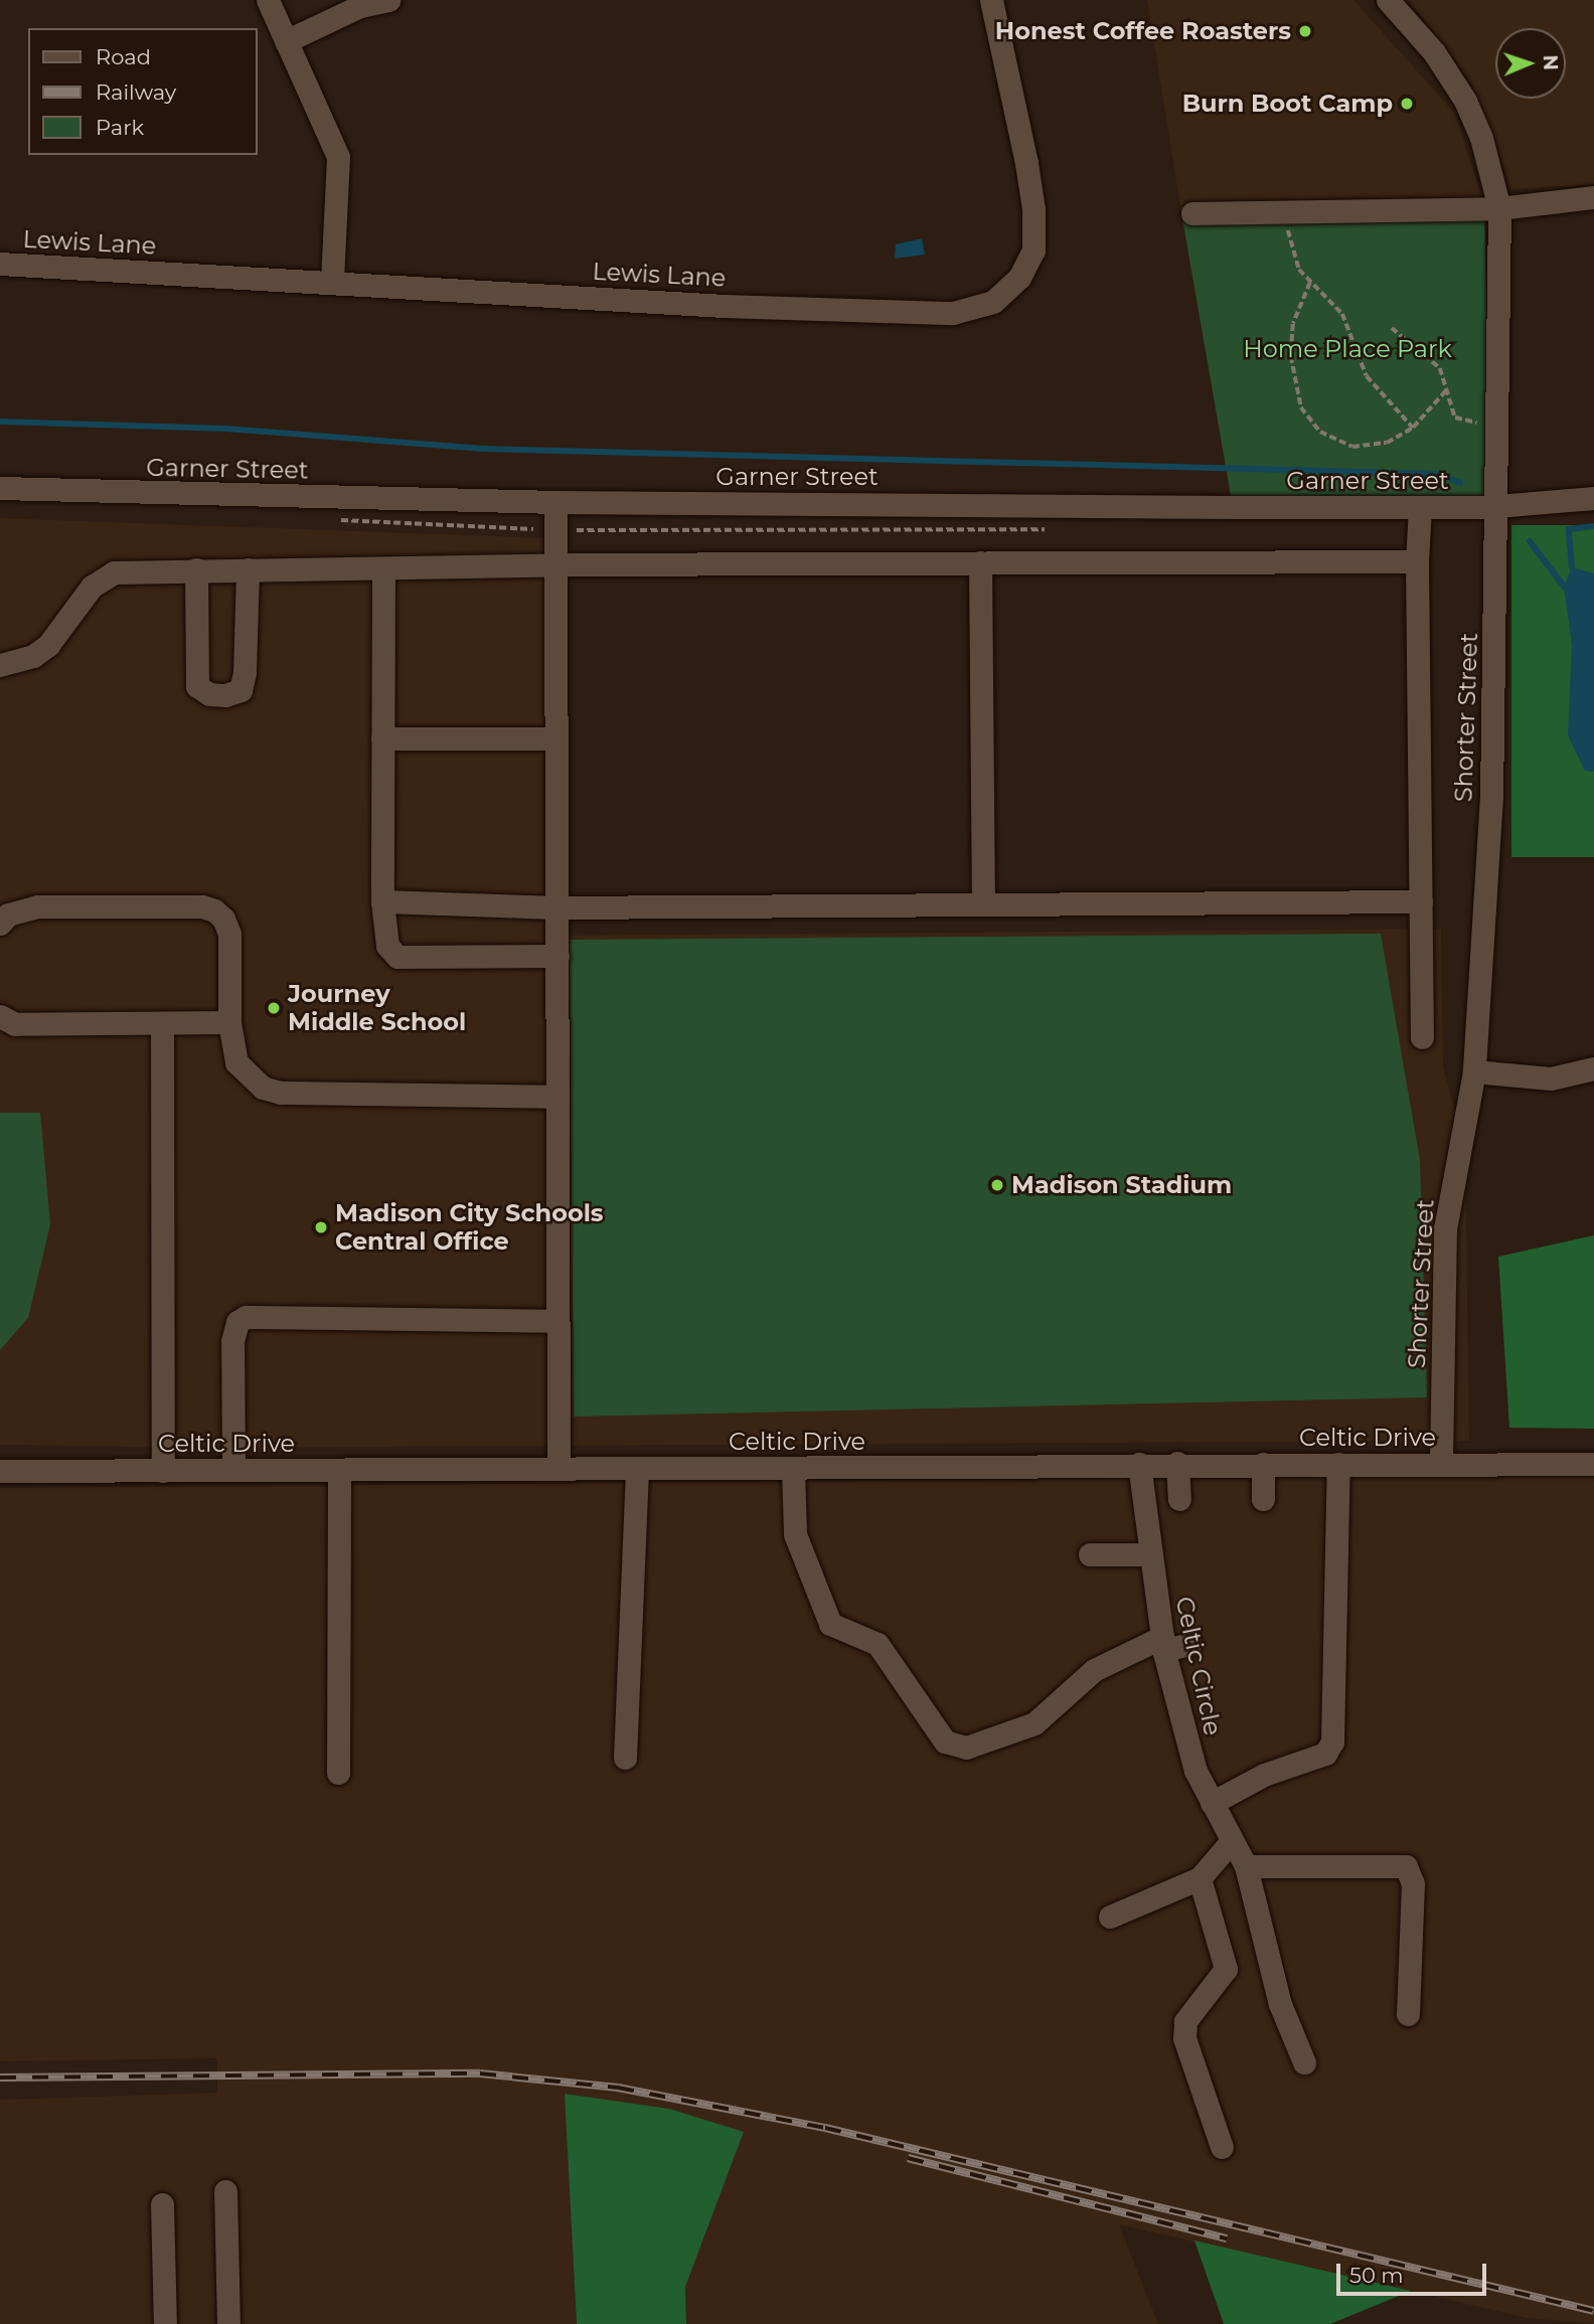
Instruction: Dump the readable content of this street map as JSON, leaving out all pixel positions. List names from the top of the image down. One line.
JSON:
{"streets":{"street":["Lewis Lane","Garner Street","Shorter Street","Celtic Drive","Celtic Circle"]},"crossings":[["Garner Street","Shorter Street"],["Shorter Street","Celtic Drive"],["Celtic Drive","Celtic Circle"]],"parks":["Home Place Park"],"places":["Honest Coffee Roasters","Burn Boot Camp","Journey Middle School","Madison Stadium","Madison City Schools Central Office"],"legend":["Road","Railway","Park"],"scale_bar":"50 m","north":"right"}
